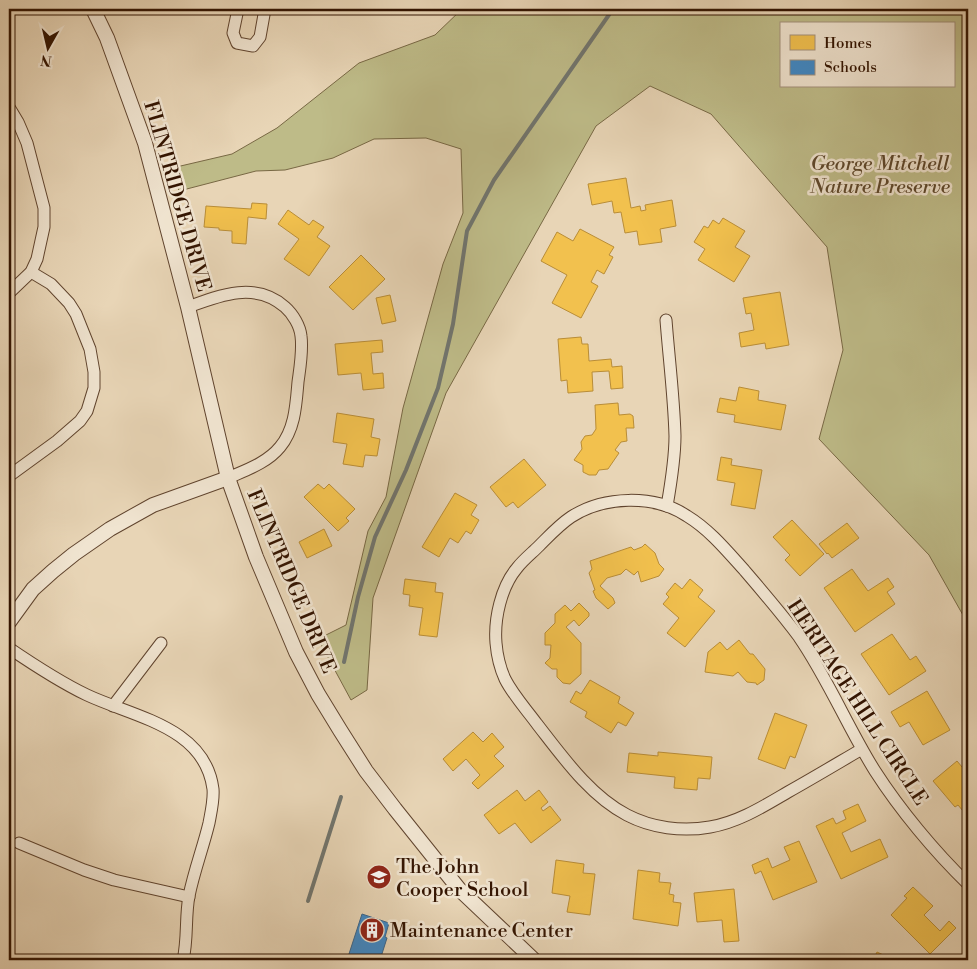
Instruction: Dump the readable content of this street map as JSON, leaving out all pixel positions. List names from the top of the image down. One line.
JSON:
{"streets":{"street":["FLINTRIDGE DRIVE","HERITAGE HILL CIRCLE"]},"parks":["George Mitchell Nature Preserve"],"places":{"school or university":["The John Cooper School"],"building":["Maintenance Center"]},"legend":["Homes","Schools"],"north":"bottom"}
